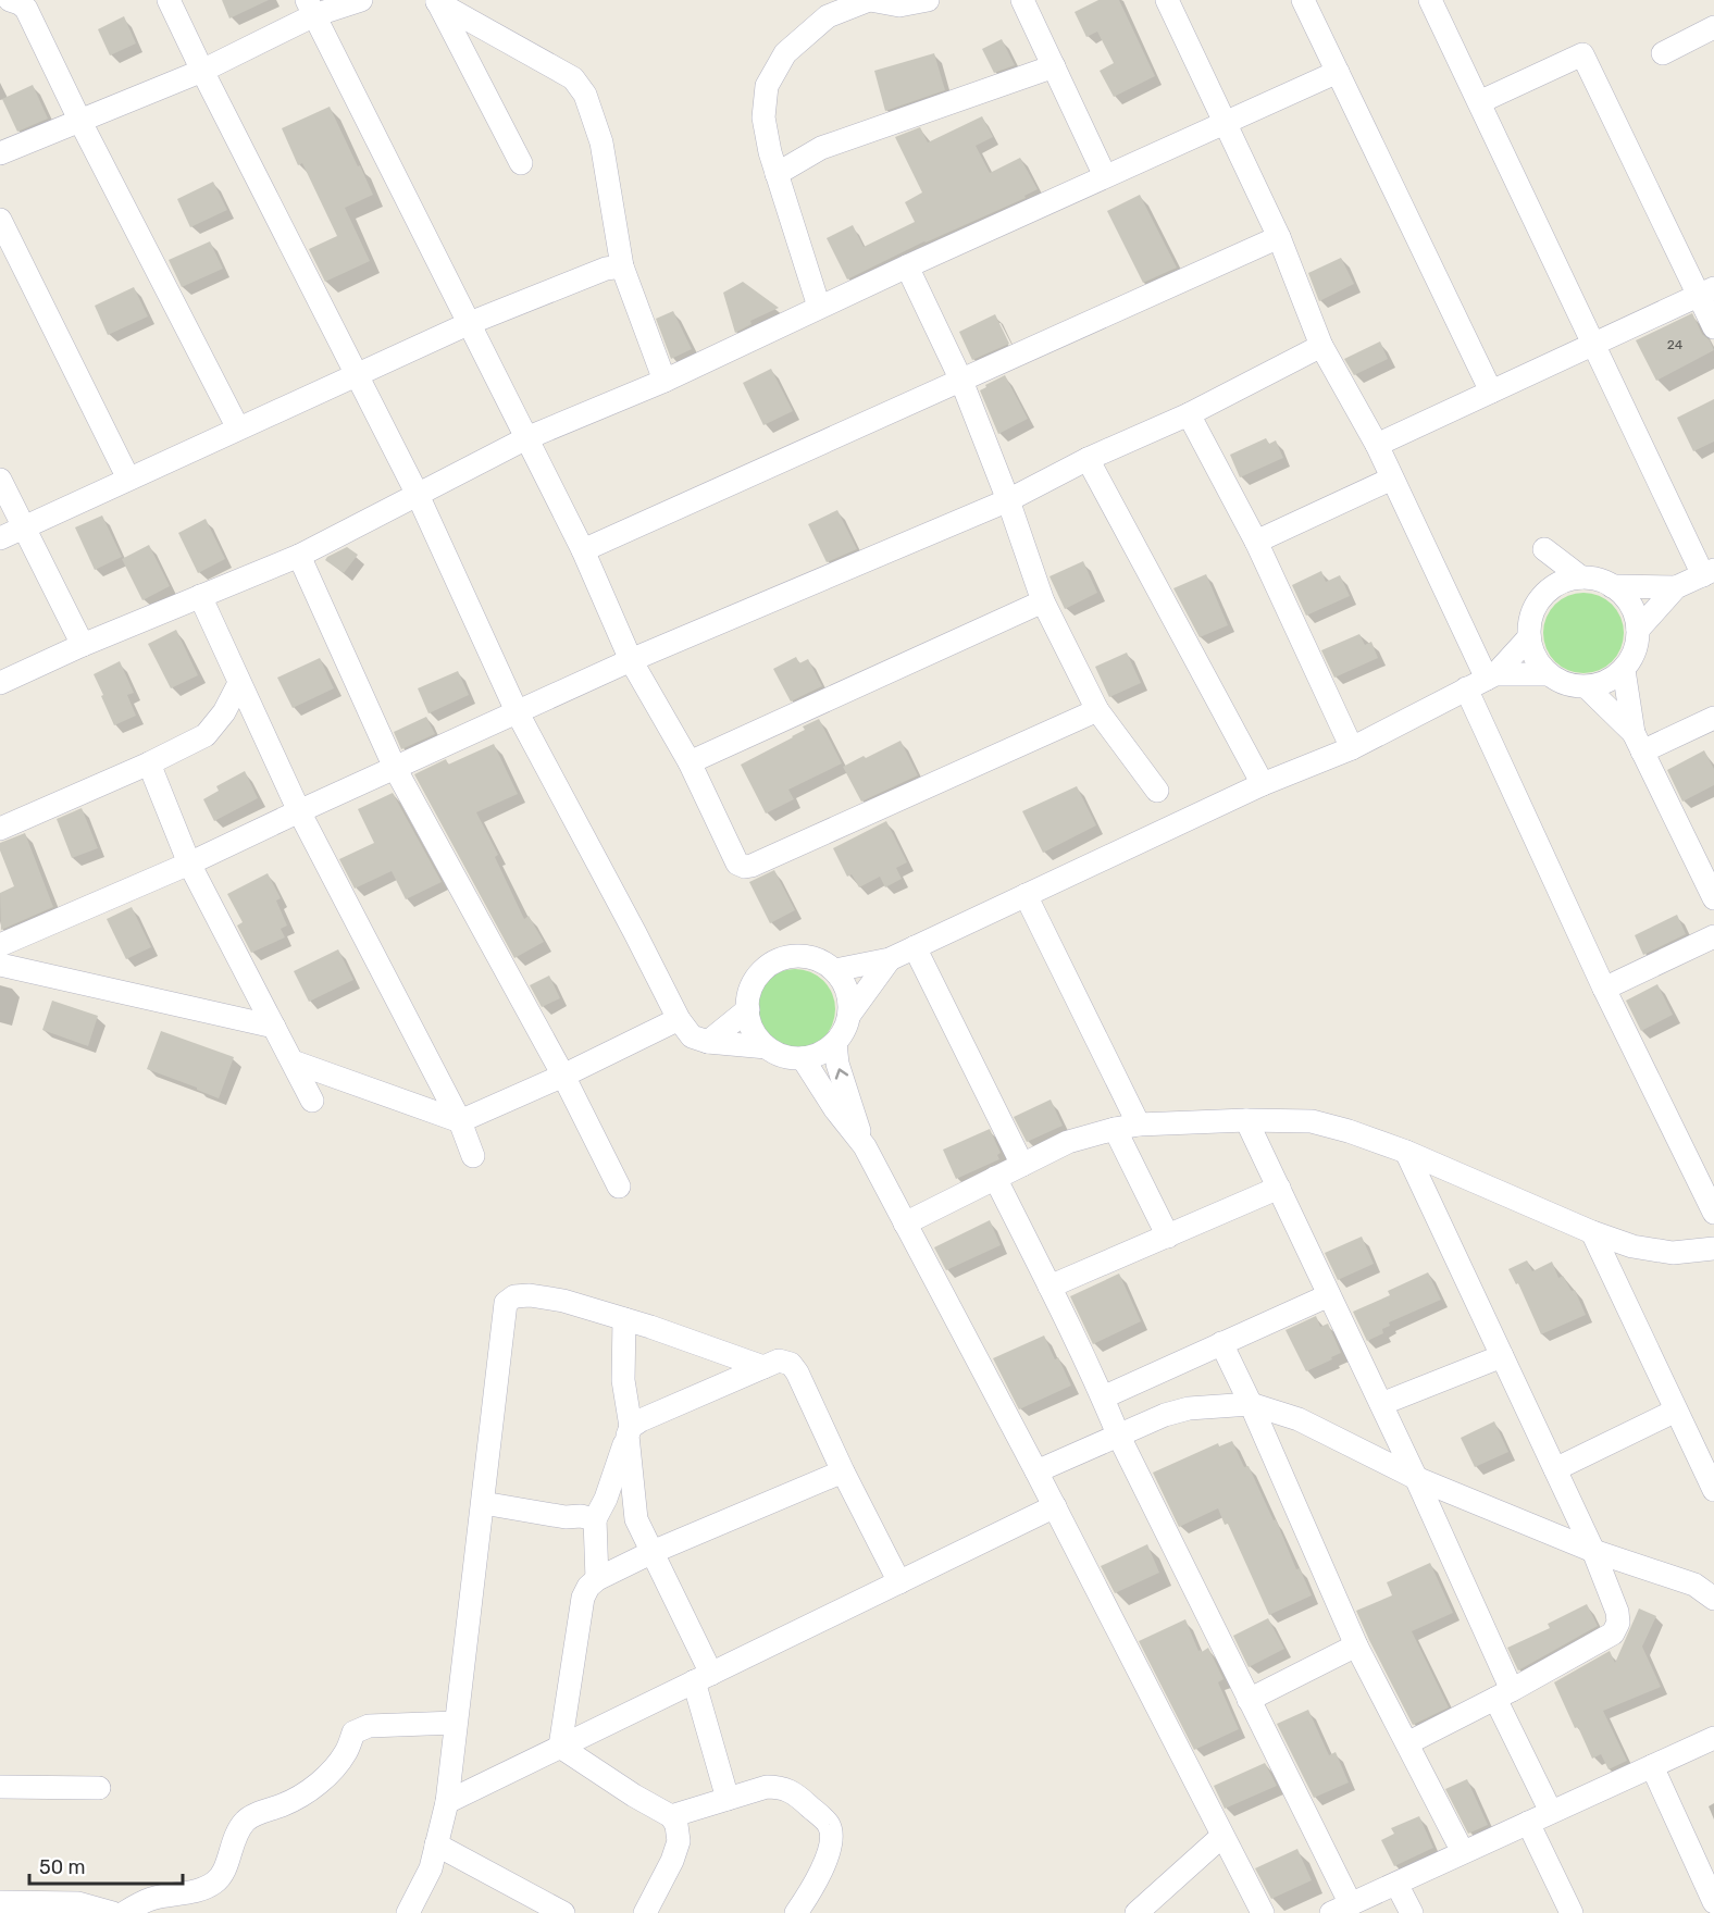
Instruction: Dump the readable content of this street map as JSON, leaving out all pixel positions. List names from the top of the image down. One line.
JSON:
{"house_numbers":["24"],"scale_bar":"50 m"}
